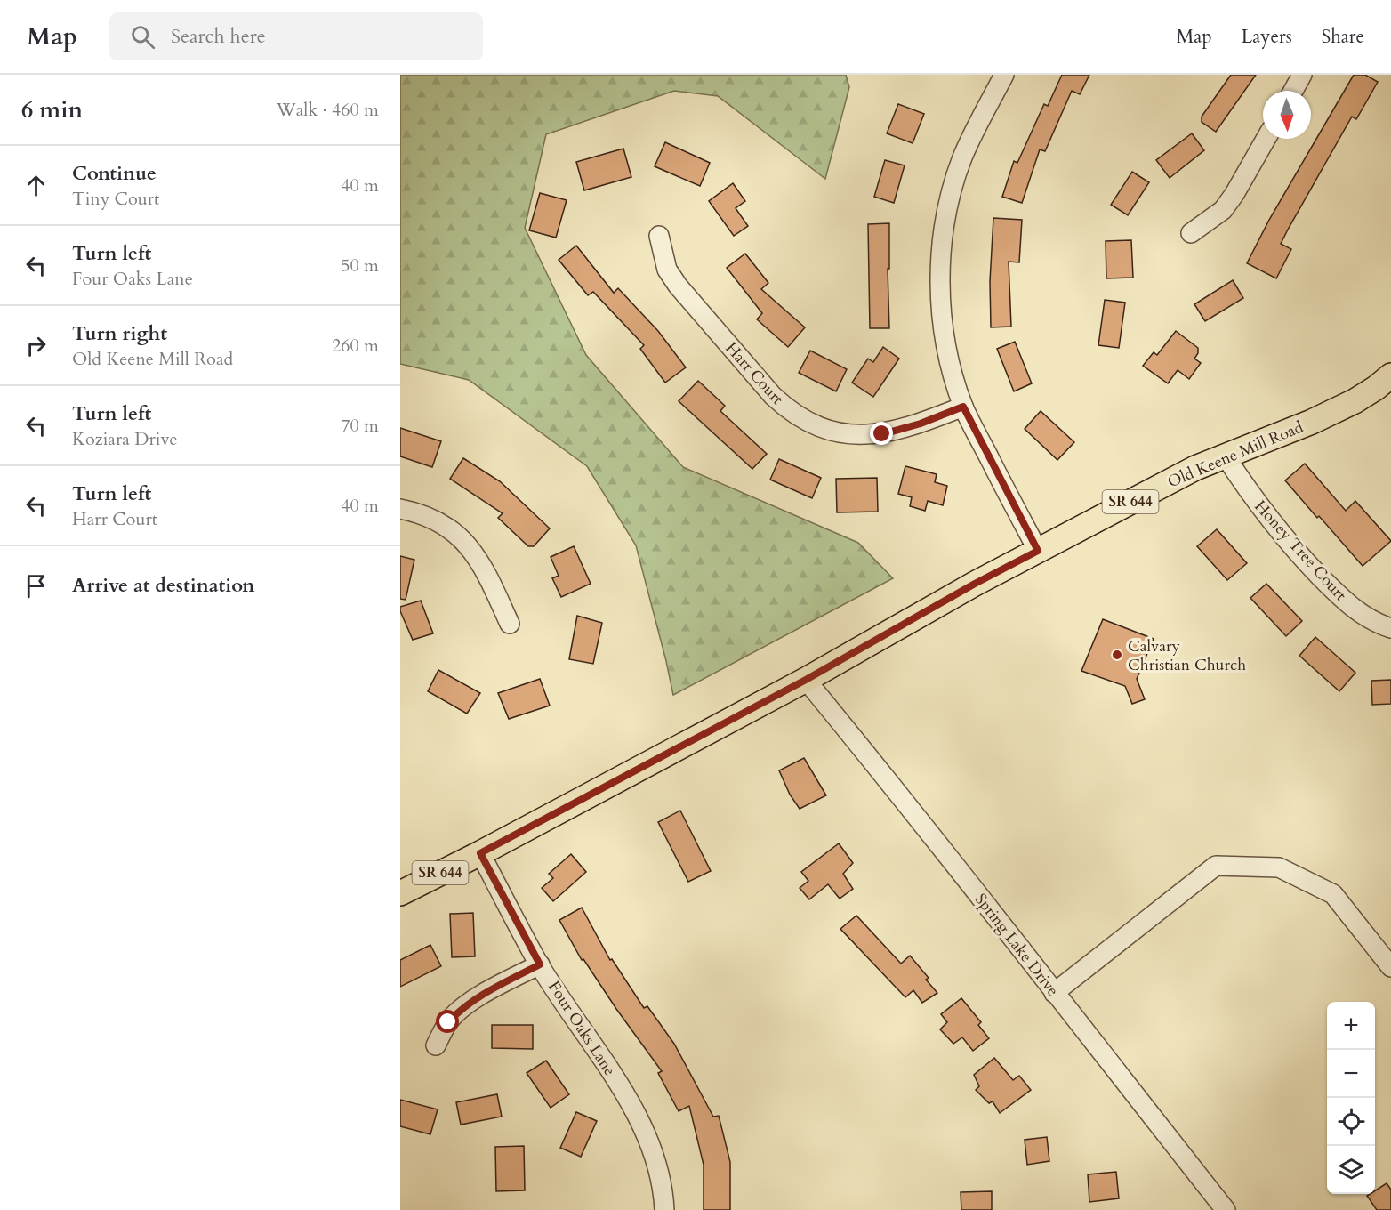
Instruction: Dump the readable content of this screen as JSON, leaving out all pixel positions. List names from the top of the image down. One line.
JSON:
{"streets":{"main road":["Old Keene Mill Road","SR 644"],"street":["Harr Court","Honey Tree Court","Spring Lake Drive","Four Oaks Lane"]},"crossings":[["Old Keene Mill Road","Honey Tree Court"],["Old Keene Mill Road","Spring Lake Drive"],["Old Keene Mill Road","Four Oaks Lane"]],"places":["Calvary Christian Church"],"north":"bottom","page":{"header":"Map","search":"Search here","nav":["Map","Layers","Share"],"heading":["6 min","Walk · 460 m"],"list":[["Continue","Tiny Court","40 m"],["Turn left","Four Oaks Lane","50 m"],["Turn right","Old Keene Mill Road","260 m"],["Turn left","Koziara Drive","70 m"],["Turn left","Harr Court","40 m"],"Arrive at destination"],"map_buttons":["+","−"]}}
